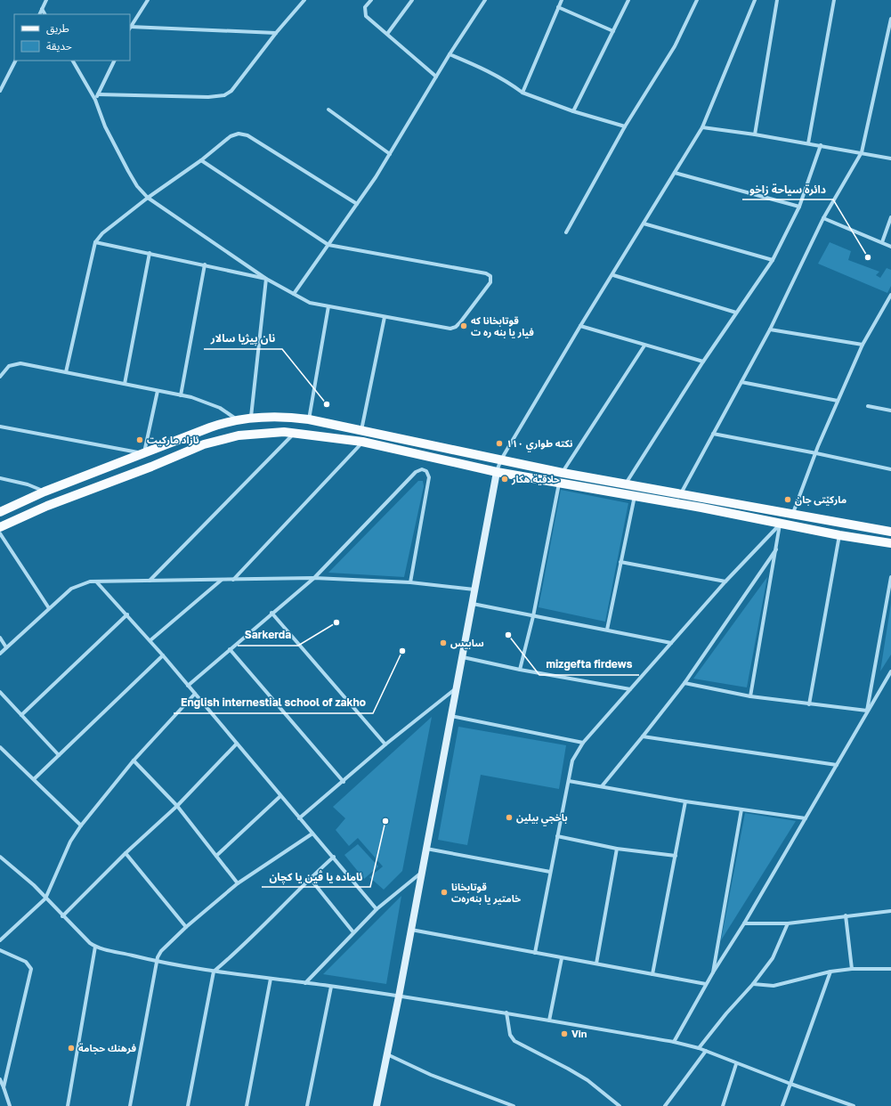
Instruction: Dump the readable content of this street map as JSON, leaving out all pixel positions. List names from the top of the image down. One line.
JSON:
{"places":["دائرة سياحة زاخو","قوتابخانا كه فيار يا بنه ره ت","نان پيژيا سالار","ئازاد ماركيت","نكته طواري ١١٠","حلاقية هكار","مارکێتی جان","Sarkerda","mizgefta firdews","سابيس","English internestial school of zakho","باخجي بيلين","ئاماده یا ڤین یا کچان","قوتابخانا خامتیر یا بنەرەت","Vin","فرهنك حجامة"],"legend":["طريق","حديقة"]}
